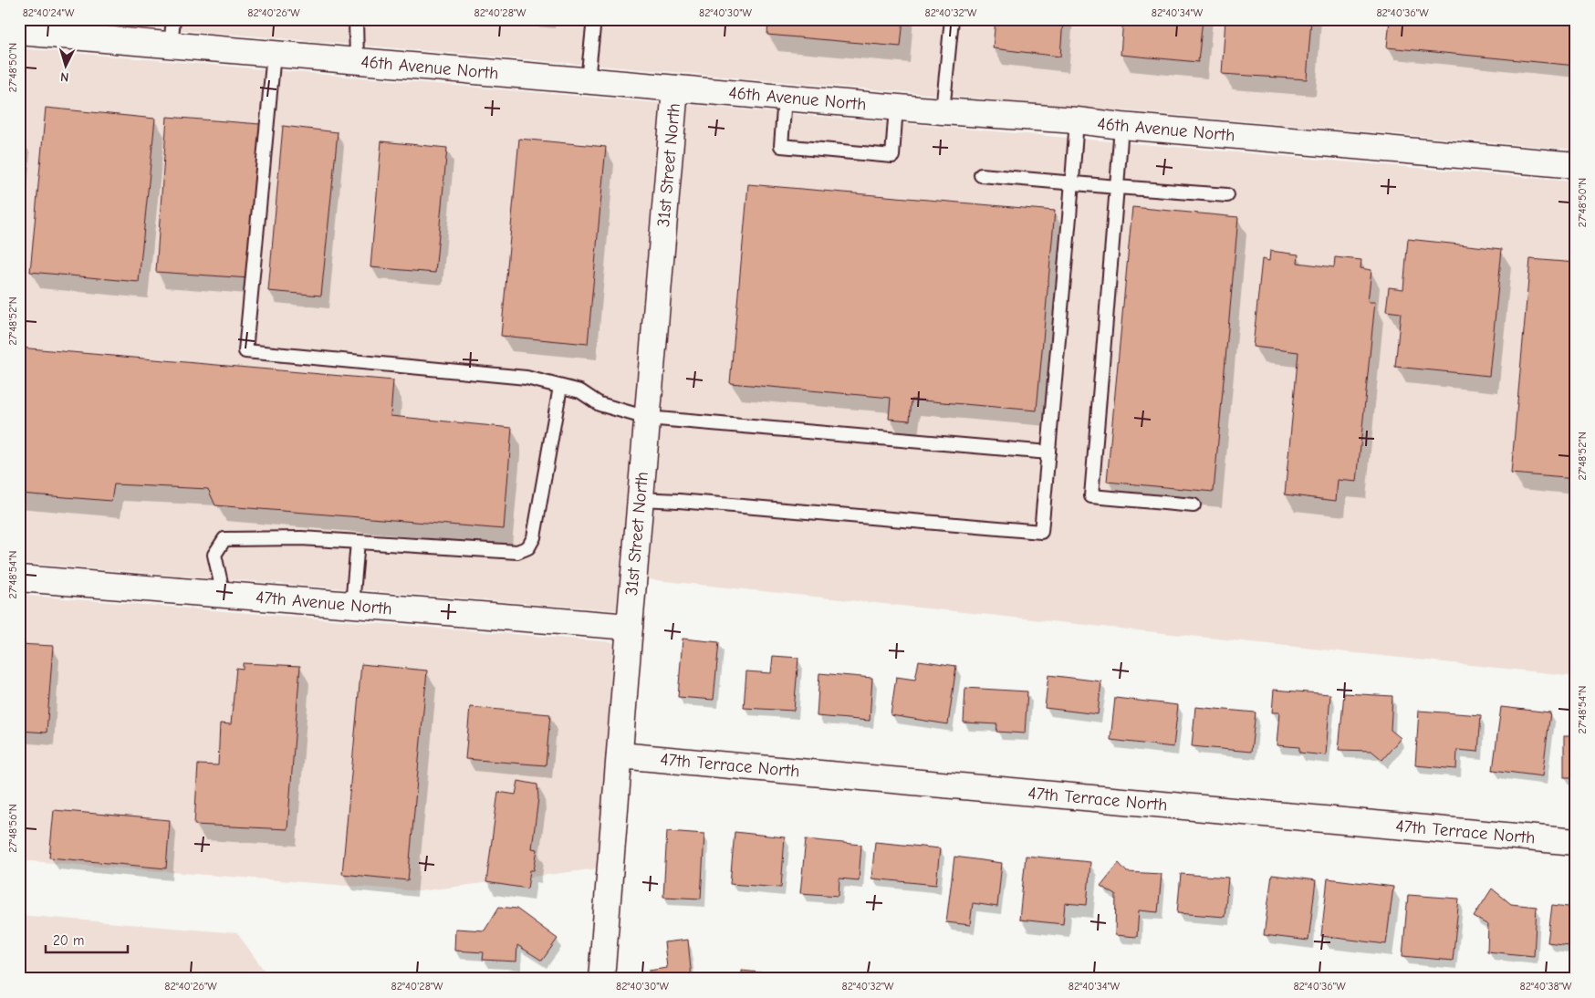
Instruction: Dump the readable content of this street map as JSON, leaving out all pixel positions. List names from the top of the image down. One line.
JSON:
{"streets":{"street":["46th Avenue North","31st Street North","47th Avenue North","47th Terrace North"]},"crossings":[["46th Avenue North","31st Street North"],["31st Street North","47th Avenue North"],["31st Street North","47th Terrace North"]],"scale_bar":"20 m","north":"bottom","coordinates":["82°40'24\"W","82°40'26\"W","82°40'28\"W","82°40'30\"W","82°40'32\"W","82°40'34\"W","82°40'36\"W","27°48'50\"N","27°48'52\"N","27°48'54\"N","27°48'56\"N","82°40'38\"W"]}
